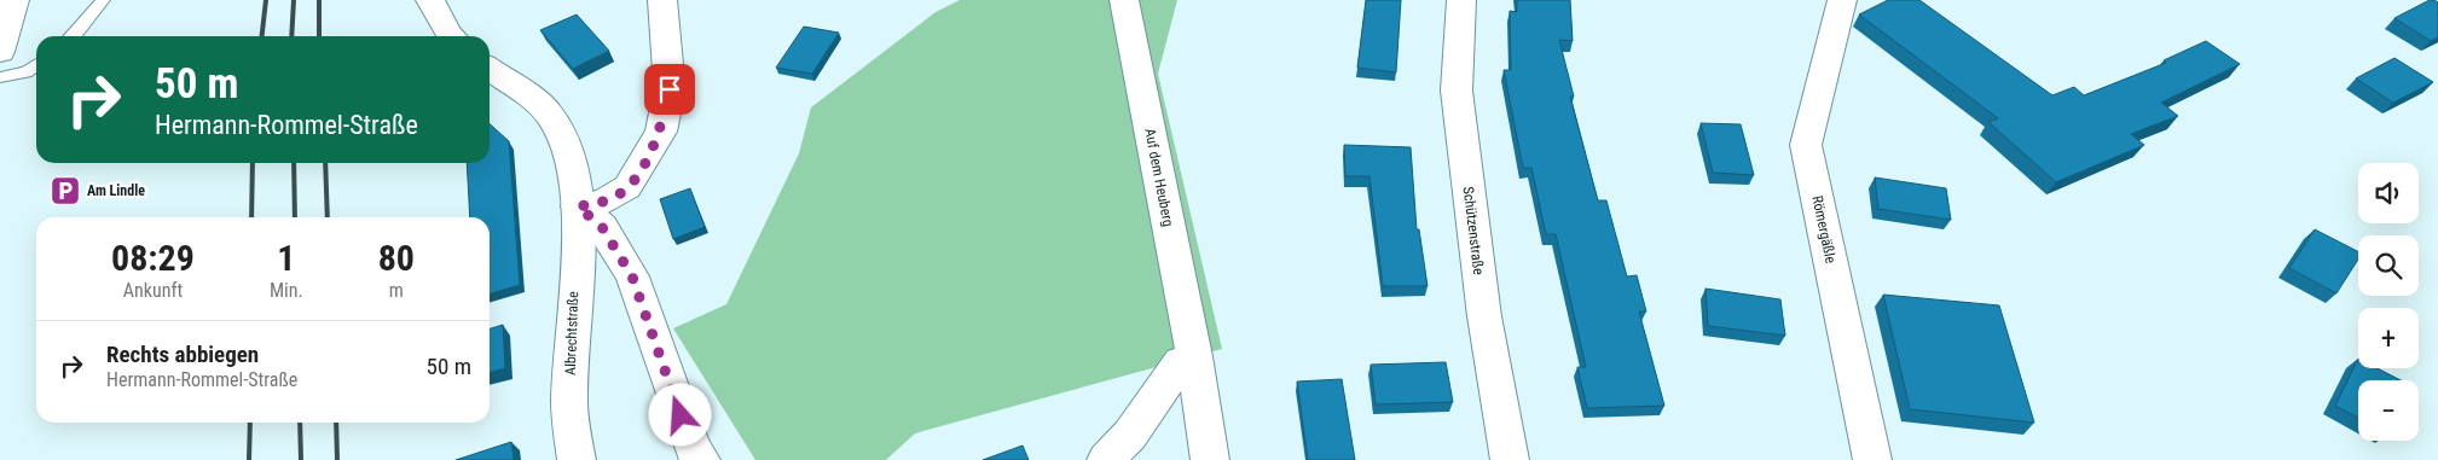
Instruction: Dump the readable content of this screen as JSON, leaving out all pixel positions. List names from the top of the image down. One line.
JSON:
{"streets":{"street":["Auf dem Heuberg","Römergäßle","Schützenstraße","Albrechtstraße"]},"places":{"parking":["Am Lindle"]},"page":{"turn":["50 m","Hermann-Rommel-Straße"],"map_buttons":["+","−"],"eta":["08:29","Ankunft","1","Min.","80","m"],"list":[{"name":"Rechts abbiegen","note":"Hermann-Rommel-Straße","value":"50 m"}]}}
